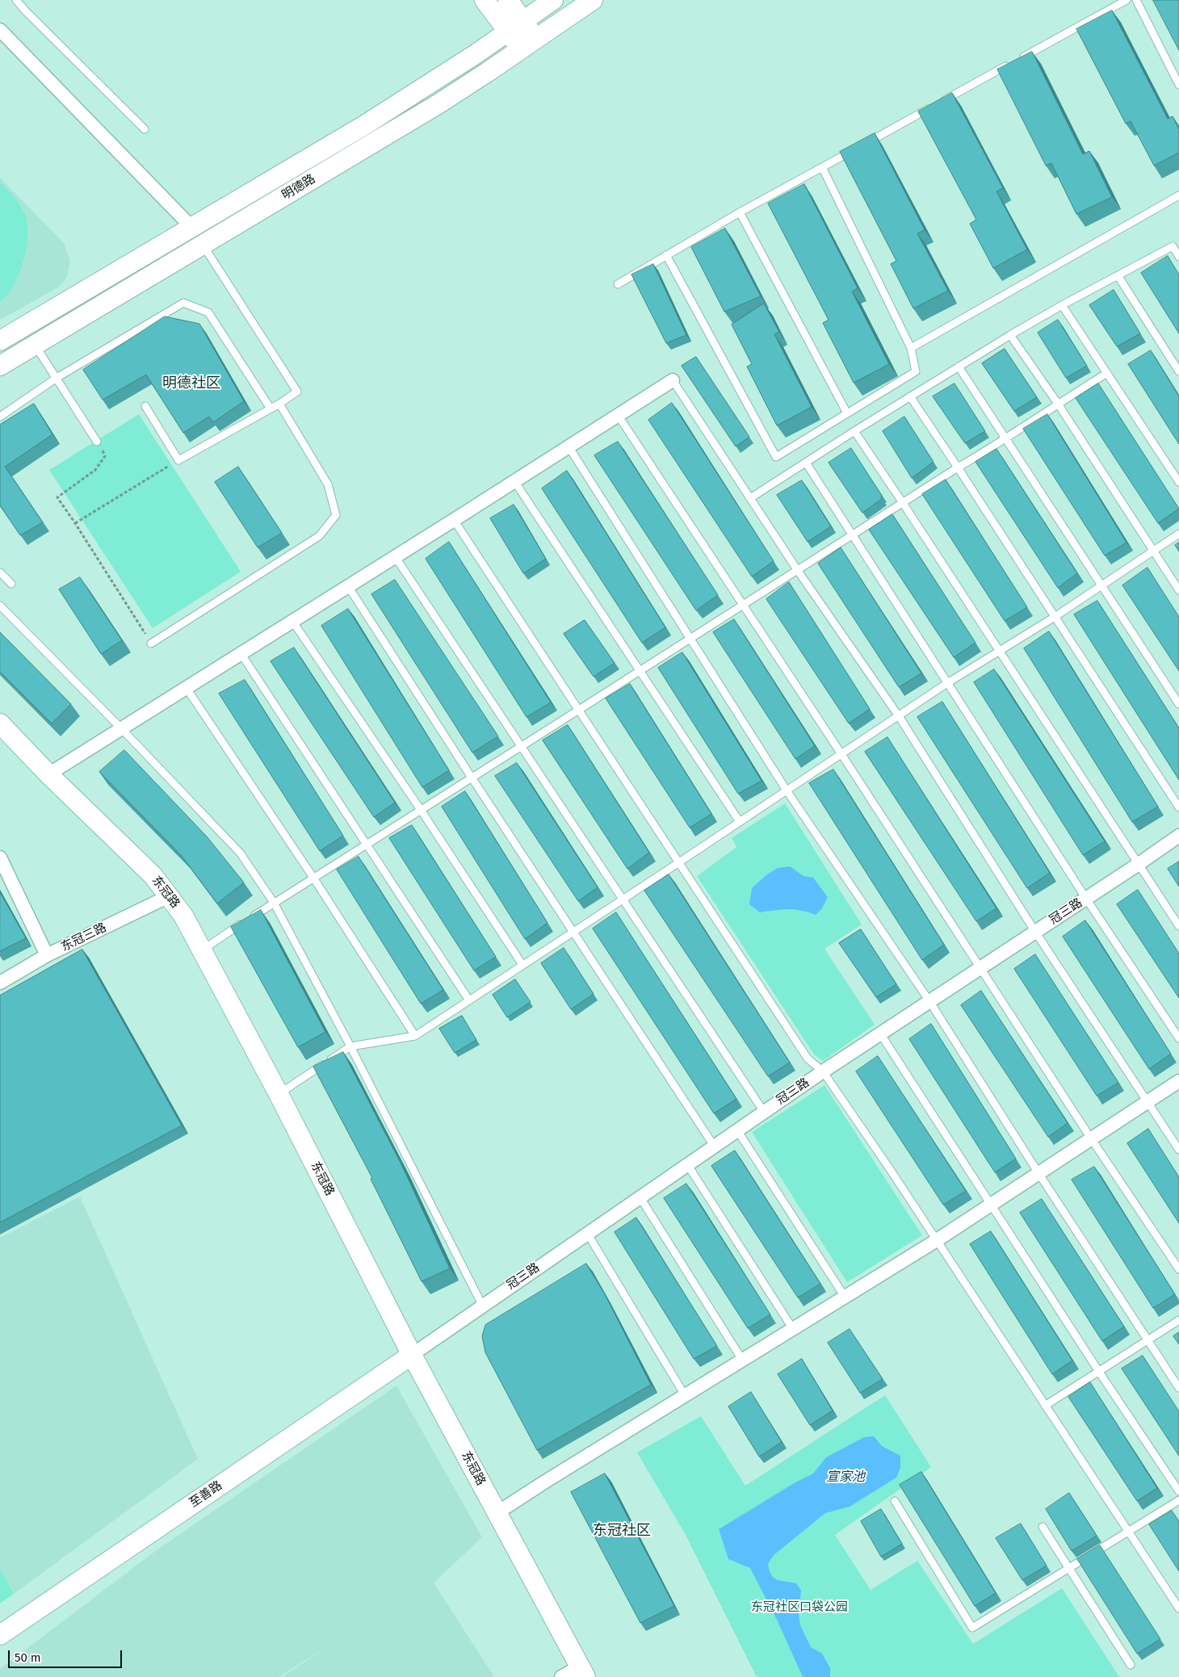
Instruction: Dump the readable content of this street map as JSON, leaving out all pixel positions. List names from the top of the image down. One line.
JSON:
{"streets":{"street":["明德路","东冠路","冠三路","东冠三路","至善路"]},"crossings":[["东冠路","冠三路"],["东冠路","东冠三路"],["东冠路","至善路"],["冠三路","至善路"]],"districts":["明德社区","东冠社区"],"water":["宣家池"],"parks":["东冠社区口袋公园"],"scale_bar":"50 m"}
